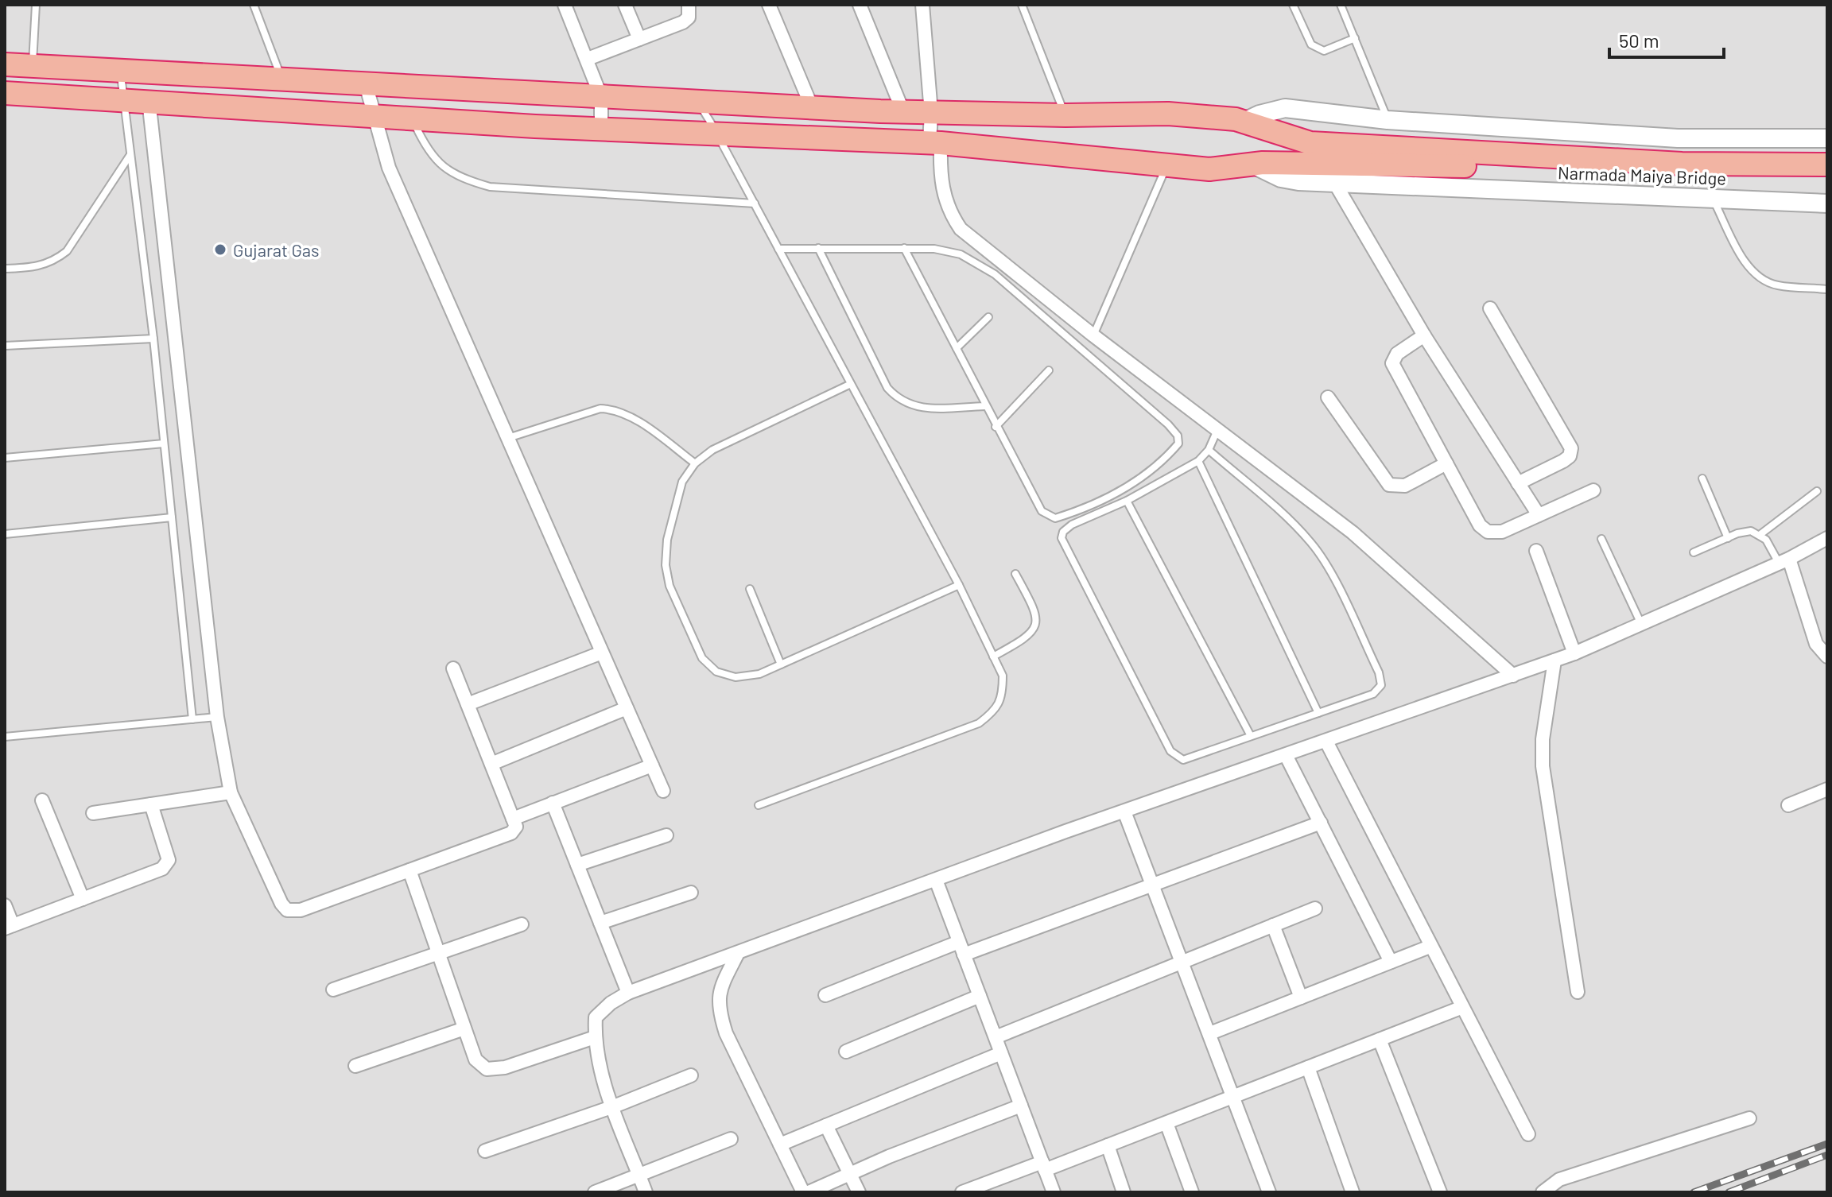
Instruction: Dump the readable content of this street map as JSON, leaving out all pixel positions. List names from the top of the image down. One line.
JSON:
{"streets":{"highway":["Narmada Maiya Bridge"]},"places":["Gujarat Gas"],"scale_bar":"50 m"}
